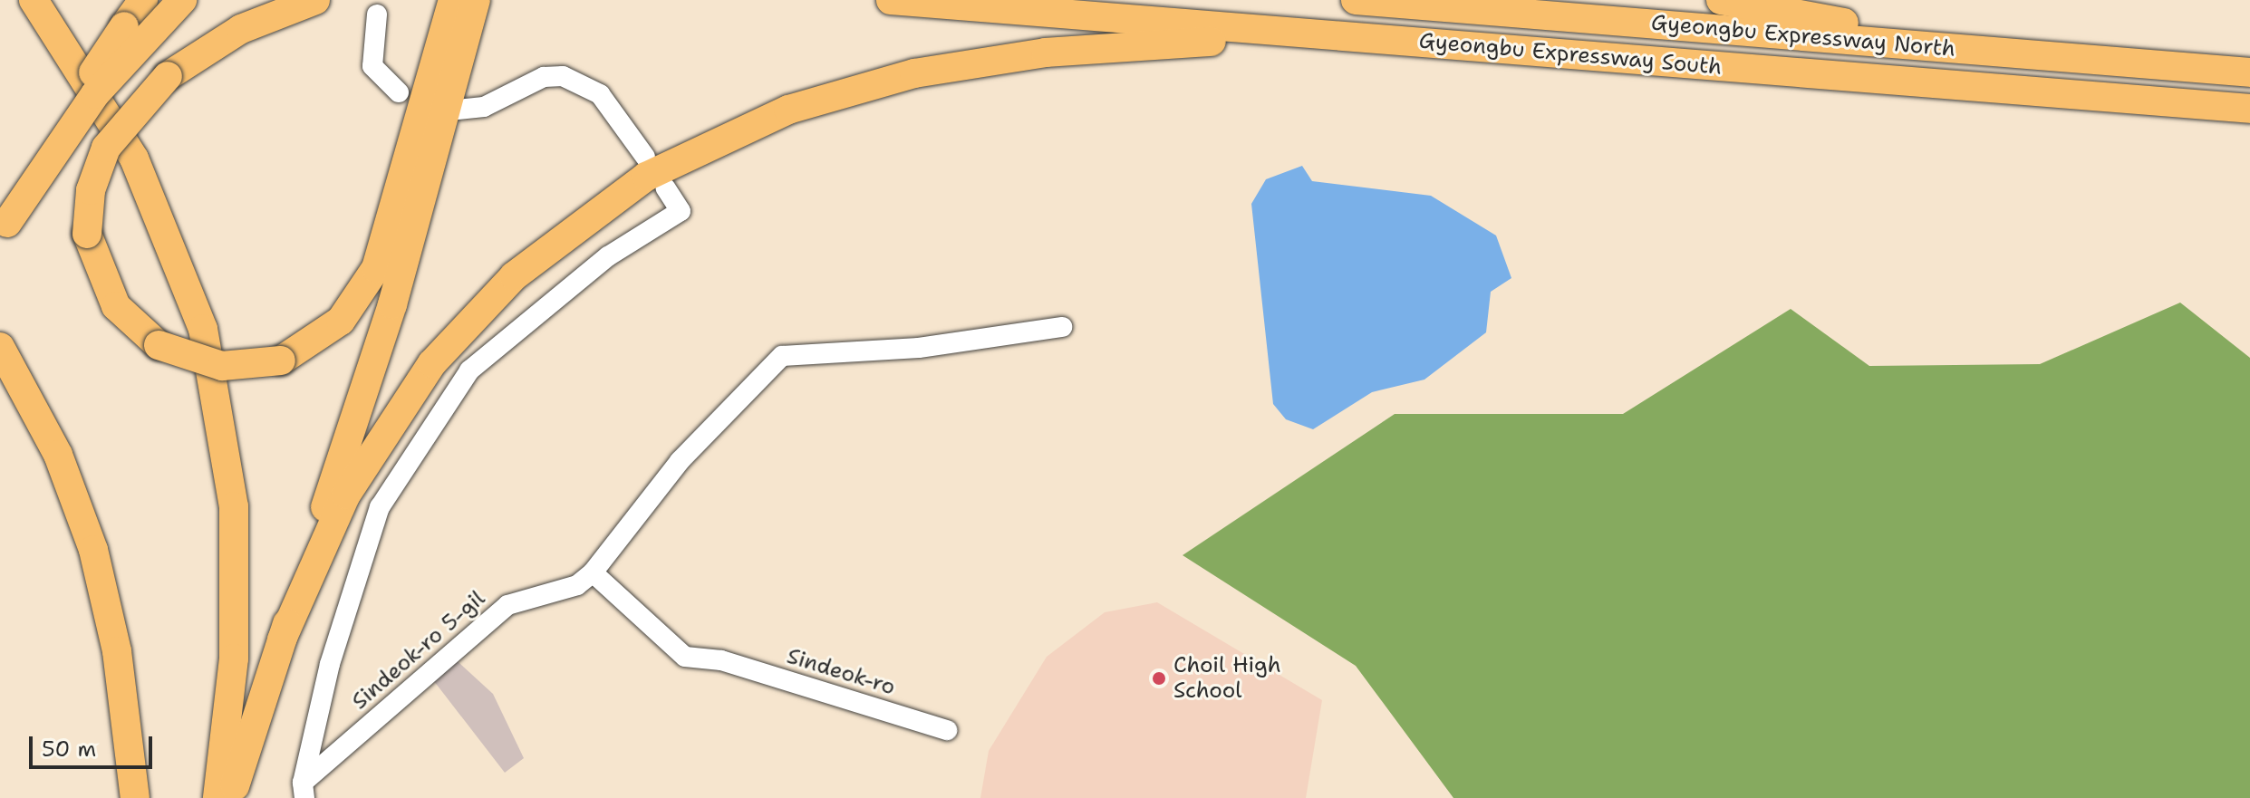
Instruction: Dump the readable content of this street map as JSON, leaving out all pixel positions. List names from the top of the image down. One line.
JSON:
{"streets":{"highway":["Gyeongbu Expressway North","Gyeongbu Expressway South"],"street":["Sindeok-ro 5-gil","Sindeok-ro"]},"crossings":[["Sindeok-ro 5-gil","Sindeok-ro"]],"places":["Choil High School"],"scale_bar":"50 m"}
